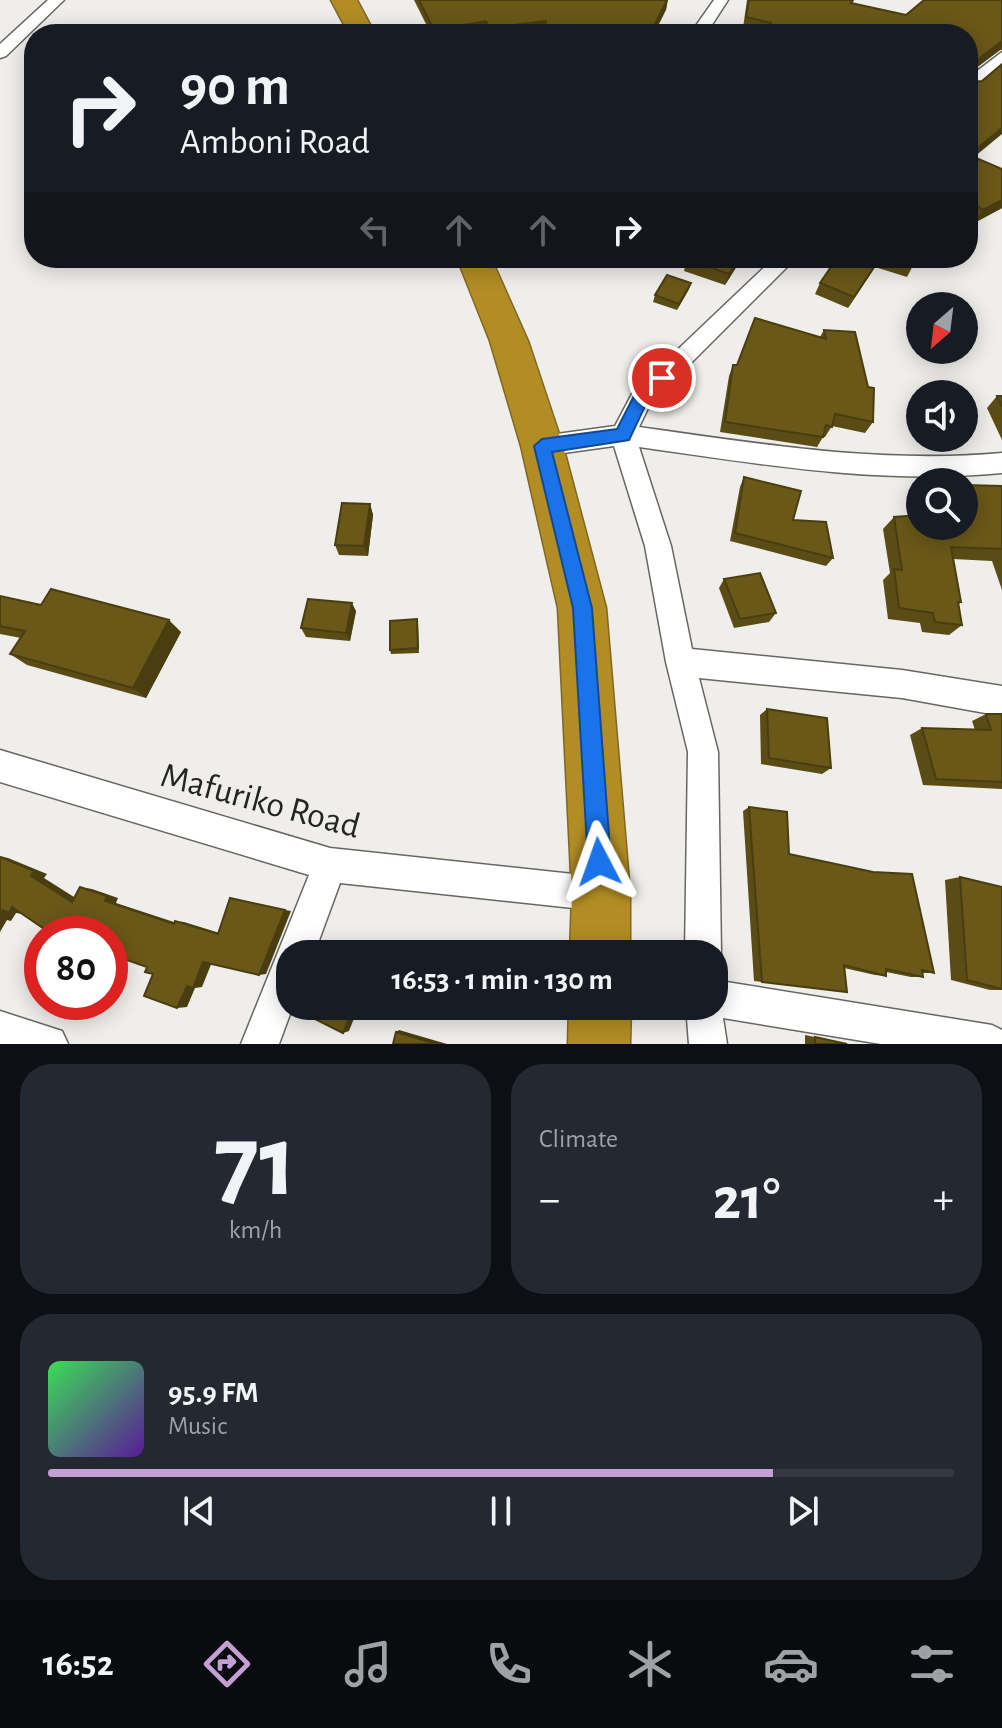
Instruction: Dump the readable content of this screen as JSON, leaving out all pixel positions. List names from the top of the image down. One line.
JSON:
{"streets":{"street":["Mafuriko Road"]},"north":"bottom left","page":{"turn":["90 m","Amboni Road"],"limit":"80","trip":"16:53 · 1 min · 130 m","tile":[["71","km/h"],"Climate"],"heat":["−","21°","+"],"song":["95.9 FM","Music"],"tabs":"16:52"}}
